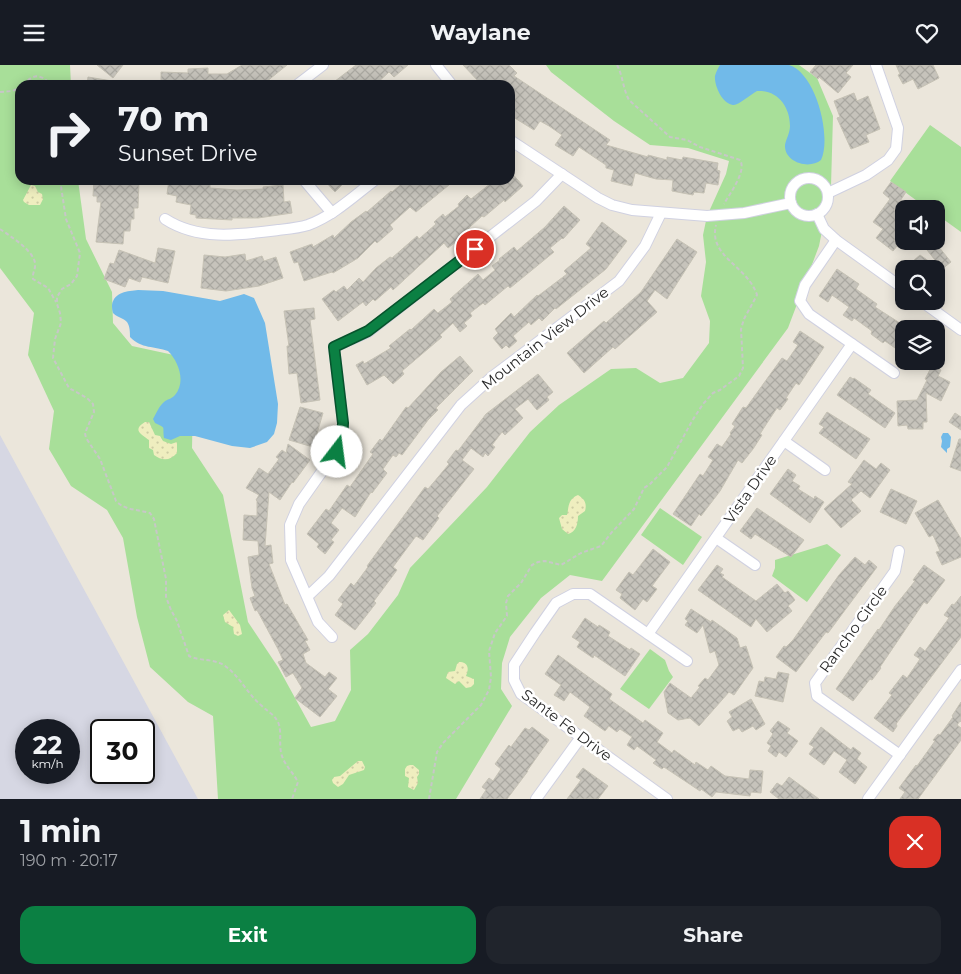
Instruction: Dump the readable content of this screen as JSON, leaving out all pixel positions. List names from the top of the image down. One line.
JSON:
{"streets":{"street":["Mountain View Drive","Vista Drive","Rancho Circle","Sante Fe Drive"]},"crossings":[["Vista Drive","Sante Fe Drive"]],"page":{"header":"Waylane","turn":["70 m","Sunset Drive"],"speed":"22 km/h","limit":"30","heading":["1 min","190 m · 20:17"],"buttons":["Exit","Share"]}}
